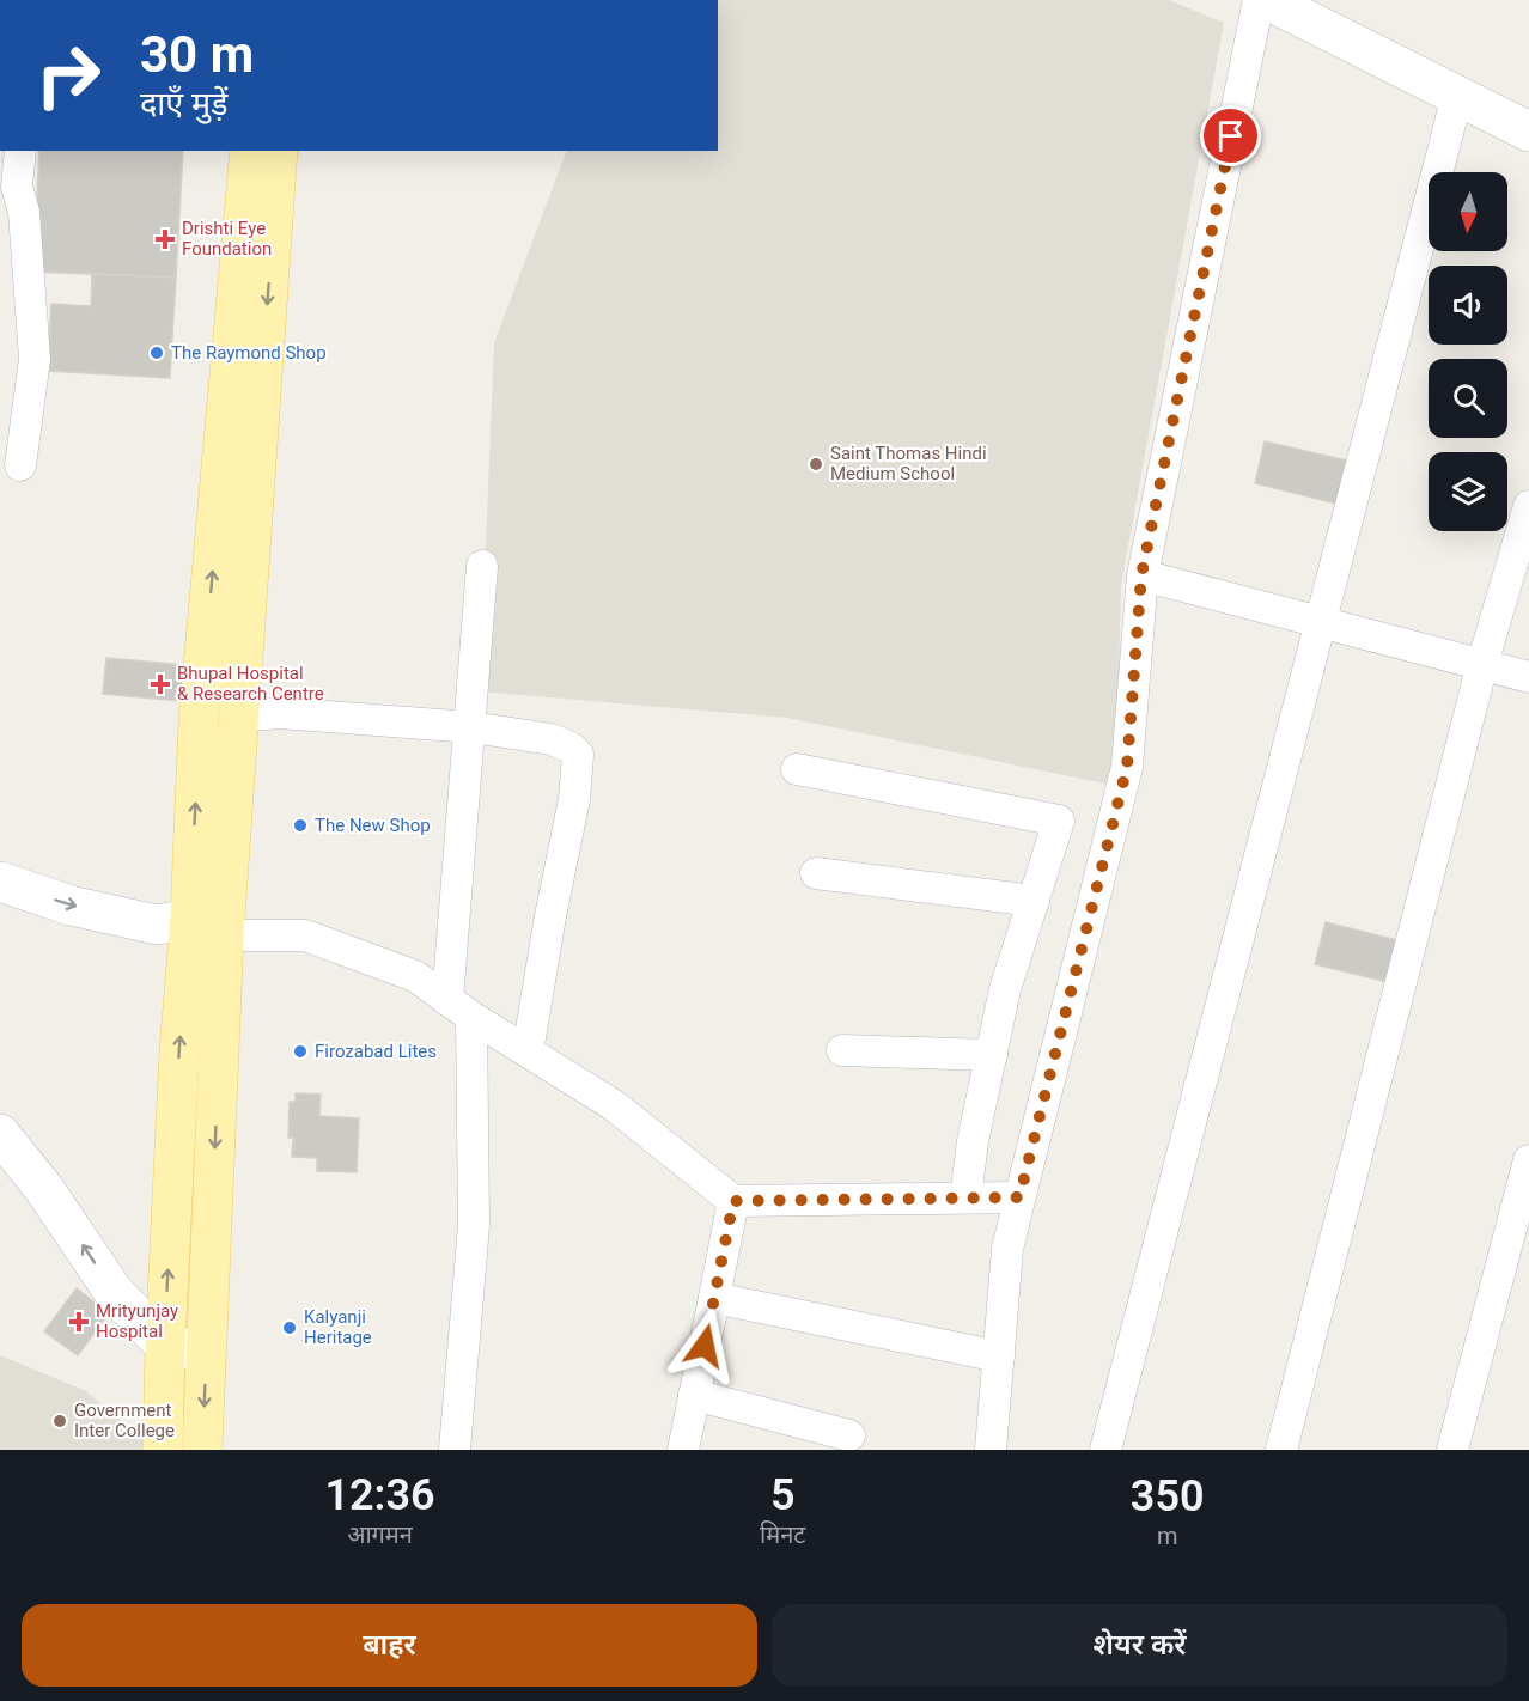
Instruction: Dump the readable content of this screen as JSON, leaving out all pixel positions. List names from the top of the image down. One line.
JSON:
{"places":{"health":["Drishti Eye Foundation","Bhupal Hospital & Research Centre","Mrityunjay Hospital"],"other":["The Raymond Shop","Saint Thomas Hindi Medium School","The New Shop","Firozabad Lites","Kalyanji Heritage","Government Inter College"]},"north":"bottom","page":{"turn":["30 m","दाएँ मुड़ें"],"eta":["12:36","आगमन","5","मिनट","350","m"],"buttons":["बाहर","शेयर करें"]}}
